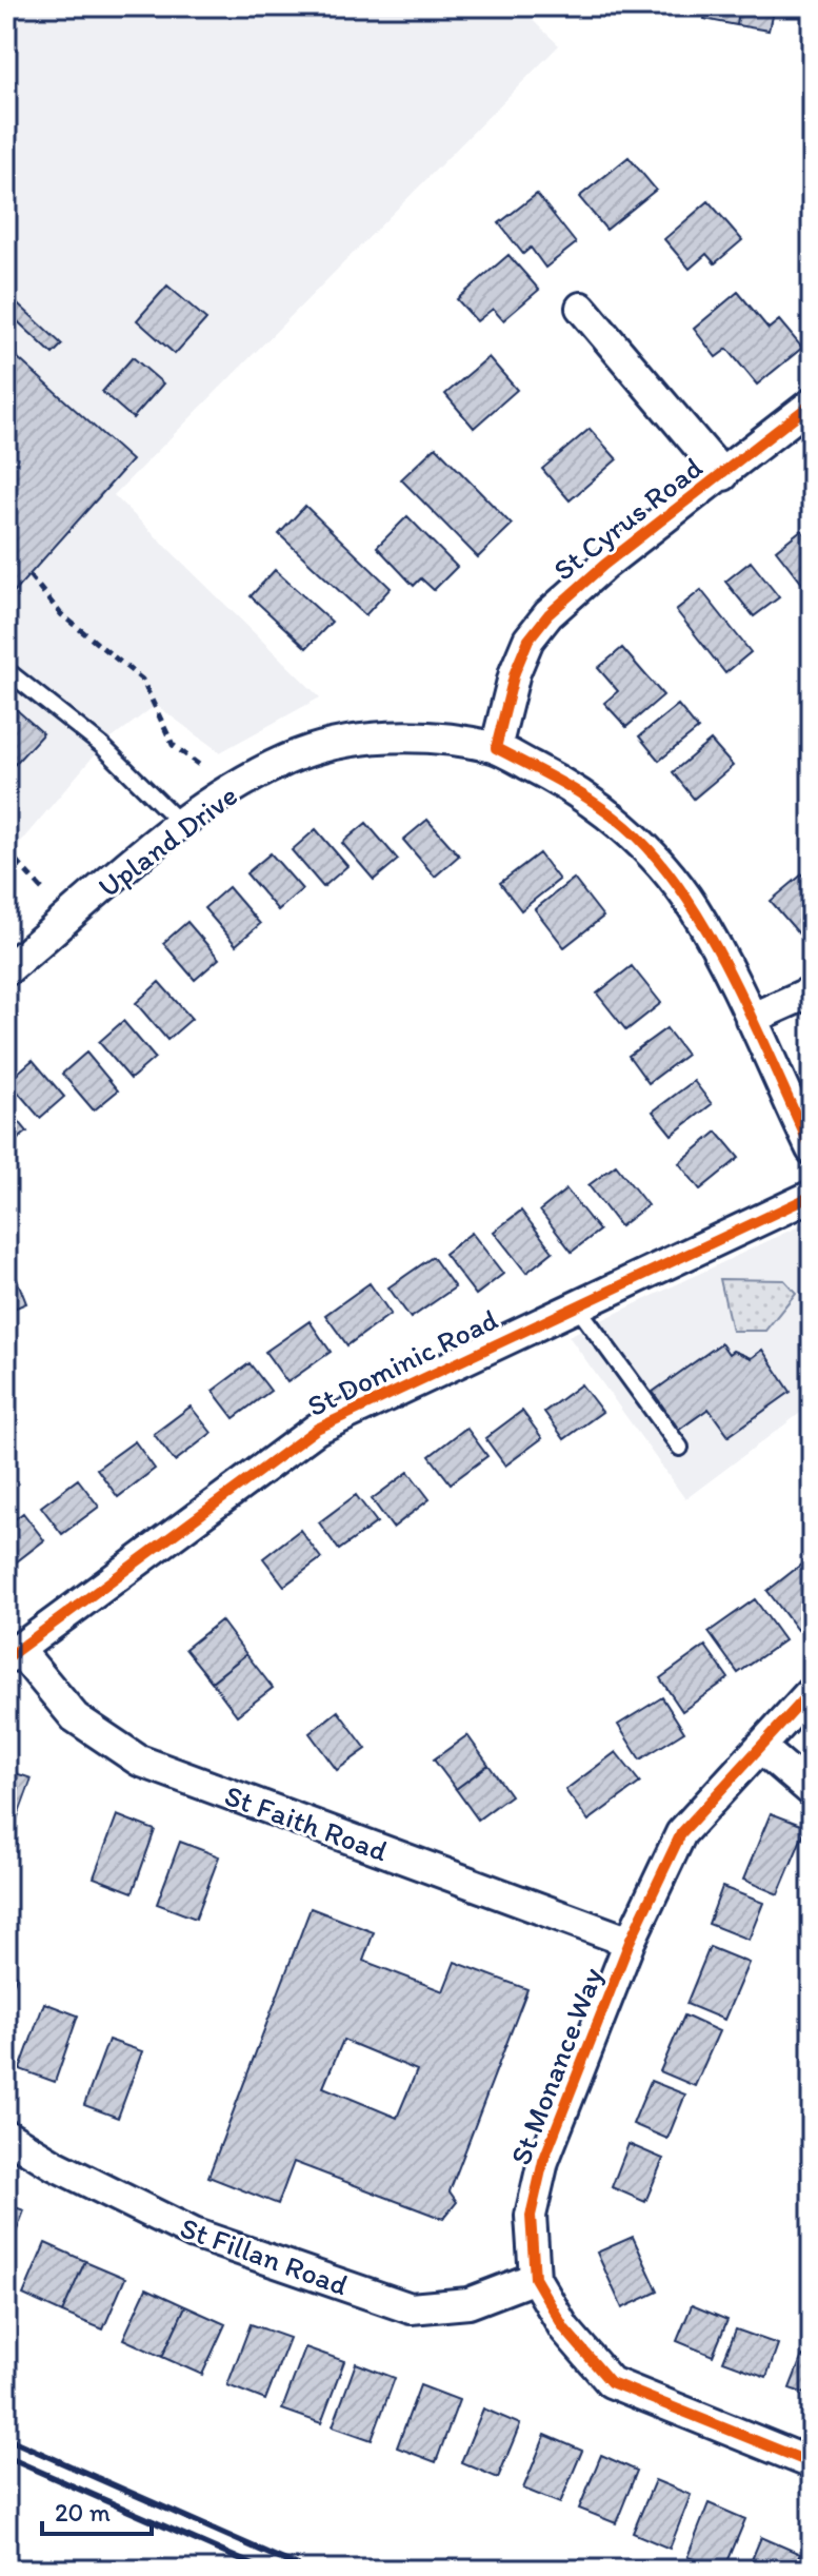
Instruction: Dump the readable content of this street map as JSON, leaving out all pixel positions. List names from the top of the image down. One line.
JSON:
{"streets":{"street":["St Cyrus Road","Upland Drive","St Dominic Road","St Faith Road","St Monance Way","St Fillan Road"]},"crossings":[["St Cyrus Road","Upland Drive"],["St Dominic Road","St Faith Road"],["St Faith Road","St Monance Way"],["St Monance Way","St Fillan Road"]],"scale_bar":"20 m"}
